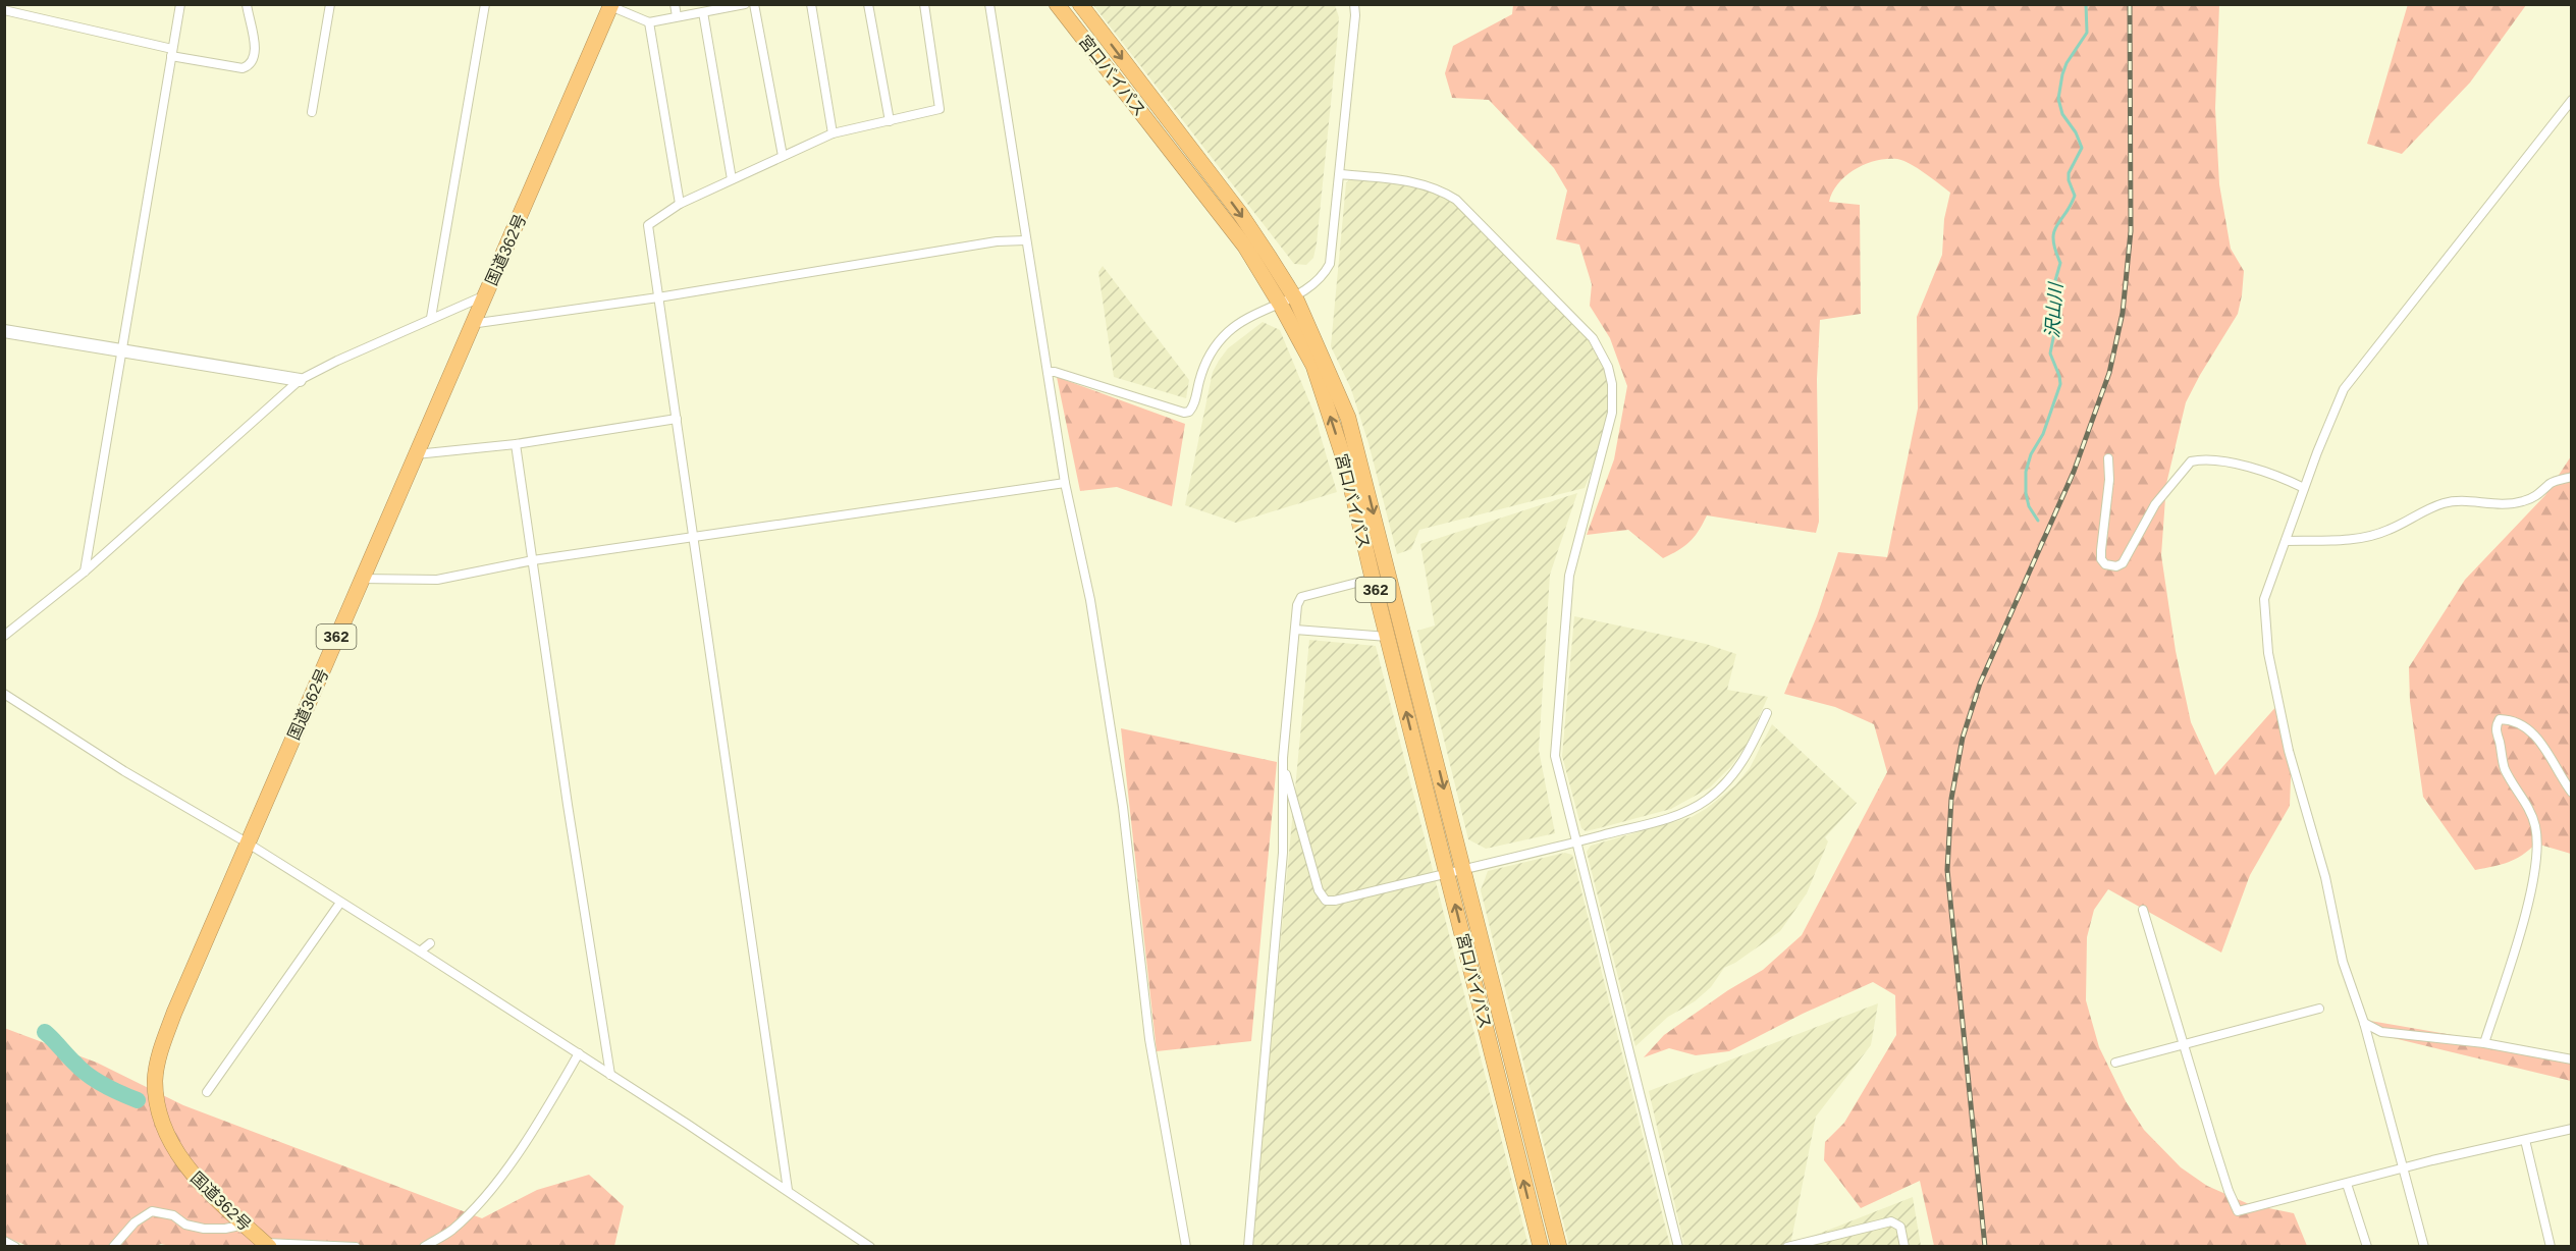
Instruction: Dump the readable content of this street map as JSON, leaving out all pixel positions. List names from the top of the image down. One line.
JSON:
{"streets":{"highway":["宮口バイパス","国道362号","362"]},"water":["沢山川"]}
